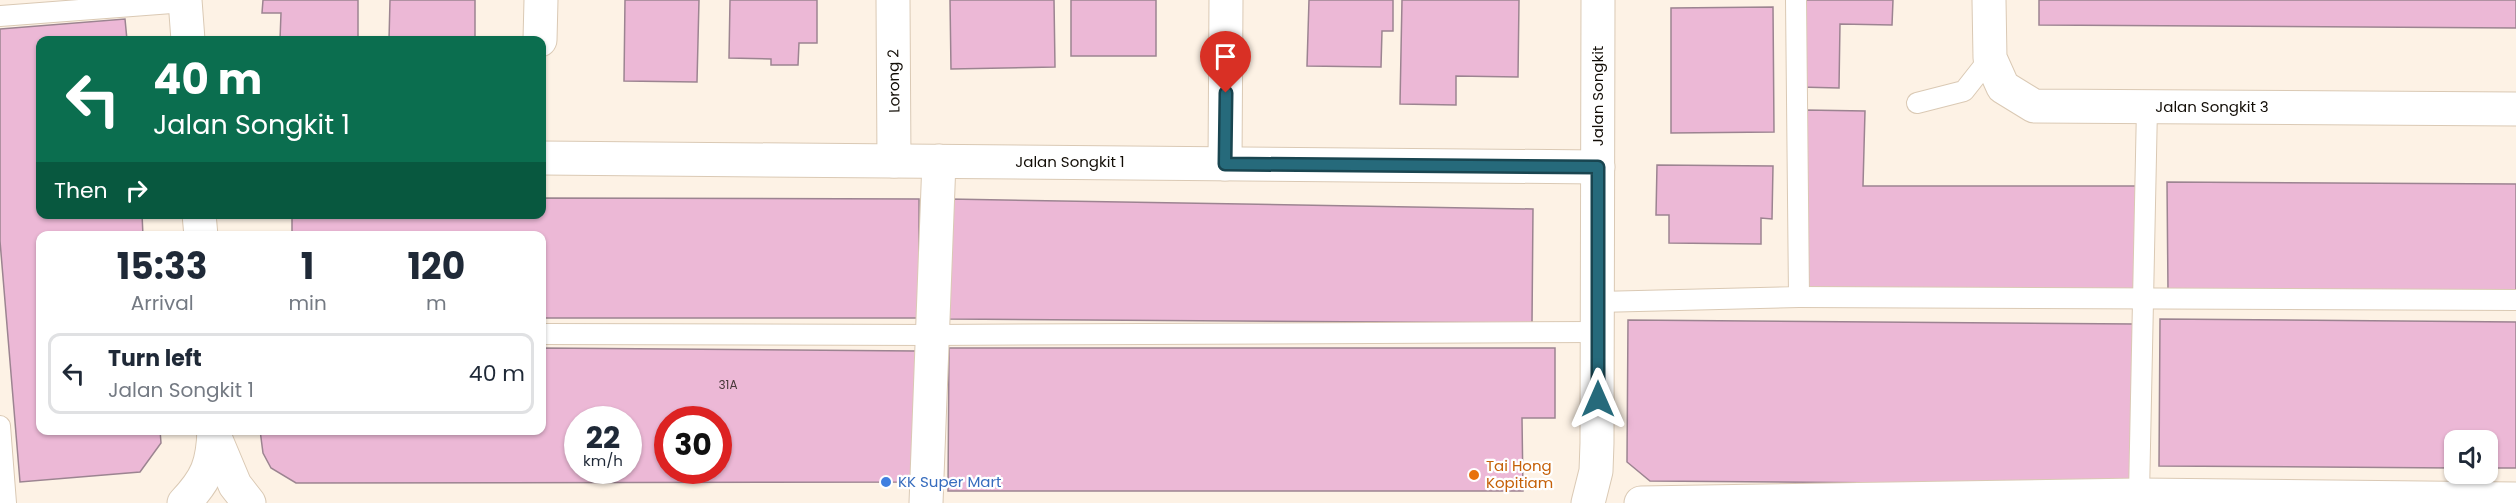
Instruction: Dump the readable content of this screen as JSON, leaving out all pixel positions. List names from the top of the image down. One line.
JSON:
{"streets":{"street":["Lorong 2","Jalan Songkit","Jalan Songkit 3","Jalan Songkit 1"]},"crossings":[["Lorong 2","Jalan Songkit 1"],["Jalan Songkit","Jalan Songkit 1"]],"places":["Tai Hong Kopitiam","KK Super Mart"],"house_numbers":["31A"],"page":{"turn":["40 m","Jalan Songkit 1"],"then":"Then","eta":["15:33","Arrival","1","min","120","m"],"list":[{"name":"Turn left","note":"Jalan Songkit 1","value":"40 m"}],"speed":"22 km/h","limit":"30"}}
